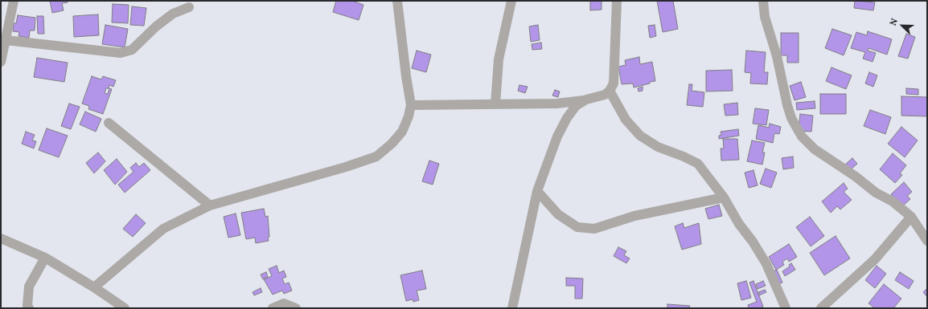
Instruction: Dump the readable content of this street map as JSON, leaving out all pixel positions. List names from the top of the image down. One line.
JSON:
{"north":"top left"}
